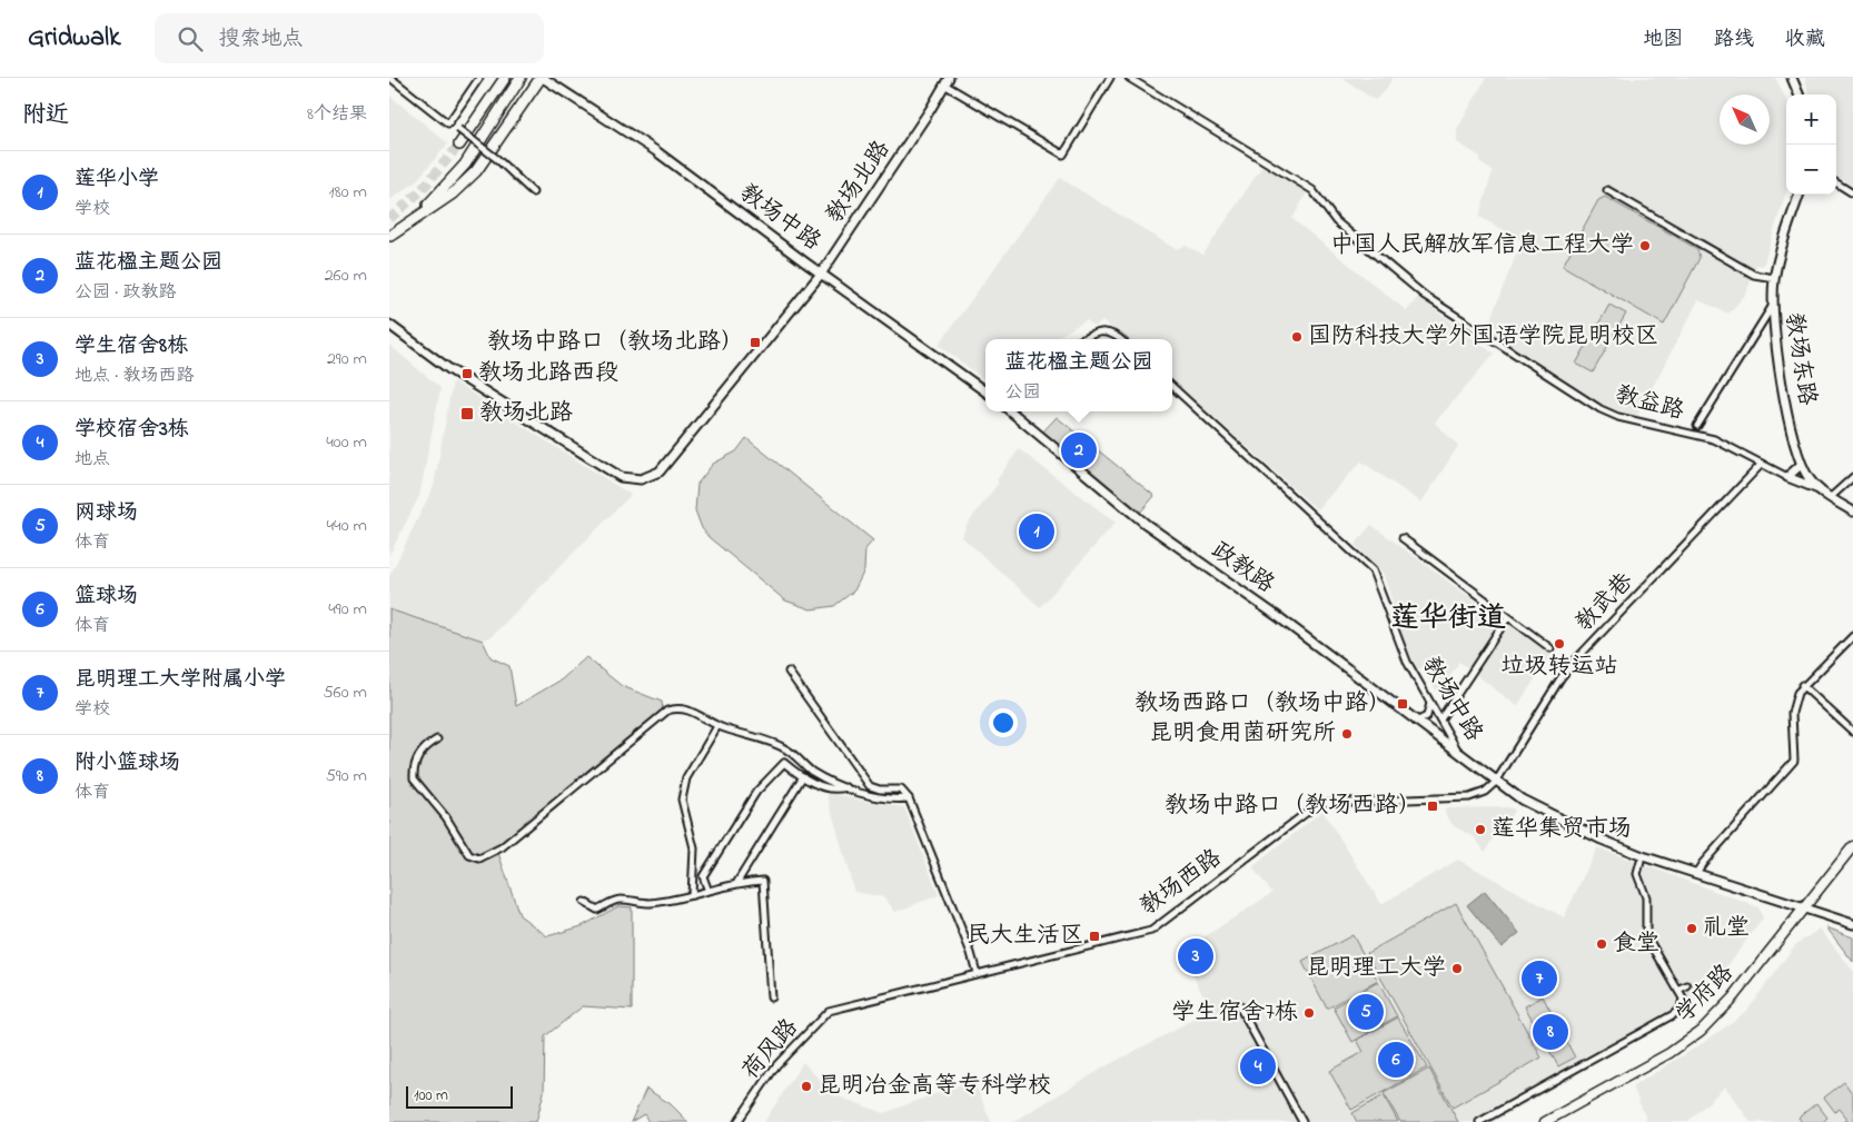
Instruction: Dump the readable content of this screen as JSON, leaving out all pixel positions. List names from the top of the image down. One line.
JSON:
{"streets":{"main road":["教场北路","教场中路","教场东路","政教路","学府路"],"street":["教益路","教武巷","教场西路","荷风路"]},"crossings":[["教场北路","教场中路"],["教场中路","政教路"],["教场中路","教武巷"],["教场中路","教场西路"],["教场中路","学府路"],["教益路","教武巷"],["教武巷","教场西路"],["教场西路","荷风路"]],"districts":["莲华街道"],"places":{"other":["中国人民解放军信息工程大学","国防科技大学外国语学院昆明校区","垃圾转运站","昆明食用菌研究所","莲华集贸市场","礼堂","食堂","昆明理工大学","学生宿舍7栋","昆明冶金高等专科学校"],"transit":["教场中路口（教场北路）","教场北路西段","教场北路","教场西路口（教场中路）","教场中路口（教场西路）","民大生活区"]},"scale_bar":"100 m","north":"top left","page":{"header":"Gridwalk","search":"搜索地点","nav":["地图","路线","收藏"],"heading":["附近","8个结果"],"map_buttons":["+","−"],"list":[{"mark":"1","name":"莲华小学","note":"学校","value":"180 m"},{"mark":"2","name":"蓝花楹主题公园","note":"公园 · 政教路","value":"260 m"},{"mark":"3","name":"学生宿舍8栋","note":"地点 · 教场西路","value":"290 m"},{"mark":"4","name":"学校宿舍3栋","note":"地点","value":"400 m"},{"mark":"5","name":"网球场","note":"体育","value":"440 m"},{"mark":"6","name":"篮球场","note":"体育","value":"490 m"},{"mark":"7","name":"昆明理工大学附属小学","note":"学校","value":"560 m"},{"mark":"8","name":"附小篮球场","note":"体育","value":"590 m"}],"popup":["蓝花楹主题公园","公园"],"pins":["2","1","3","7","5","8","6","4"],"scale":"100 m"}}
